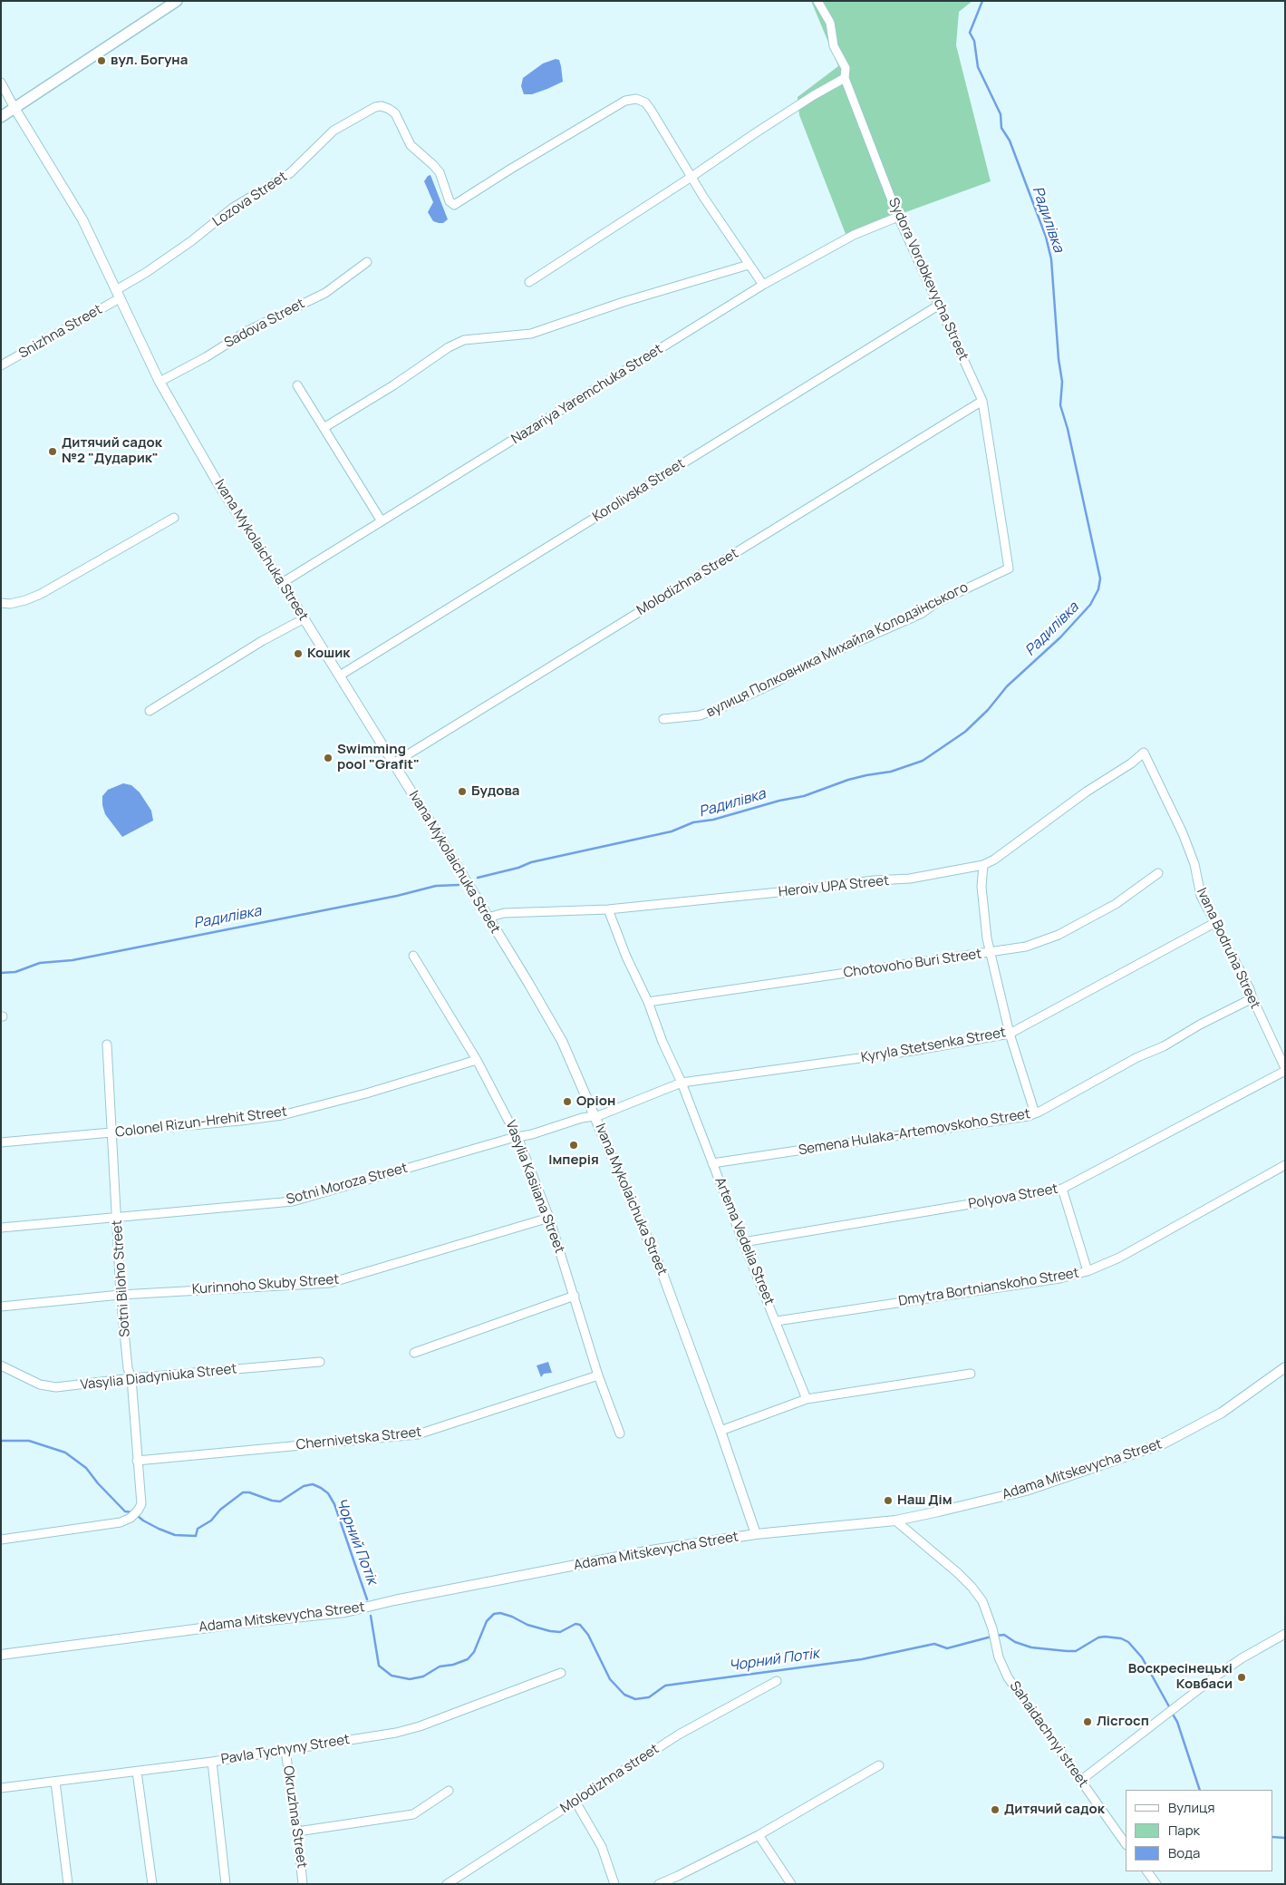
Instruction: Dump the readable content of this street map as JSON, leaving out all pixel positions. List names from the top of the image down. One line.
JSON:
{"streets":{"street":["Lozova Street","Sydora Vorobkevycha Street","Sadova Street","Snizhna Street","Nazariya Yaremchuka Street","Korolivska Street","Ivana Mykolaichuka Street","Molodizhna Street","вулиця Полковника Михайла Колодзінського","Heroiv UPA Street","Ivana Bodruha Street","Chotovoho Buri Street","Kyryla Stetsenka Street","Colonel Rizun-Hrehit Street","Semena Hulaka-Artemovskoho Street","Sotni Moroza Street","Vasylia Kasiiana Street","Polyova Street","Artema Vedelia Street","Sotni Biloho Street","Kurinnoho Skuby Street","Dmytra Bortnianskoho Street","Vasylia Diadyniuka Street","Chernivetska Street","Adama Mitskevycha Street","Sahaidachnyi street","Pavla Tychyny Street","Molodizhna street","Okruzhna Street"]},"crossings":[["Lozova Street","Snizhna Street"],["Lozova Street","Ivana Mykolaichuka Street"],["Sydora Vorobkevycha Street","Nazariya Yaremchuka Street"],["Sydora Vorobkevycha Street","Korolivska Street"],["Sydora Vorobkevycha Street","Molodizhna Street"],["Sydora Vorobkevycha Street","вулиця Полковника Михайла Колодзінського"],["Sadova Street","Ivana Mykolaichuka Street"],["Snizhna Street","Ivana Mykolaichuka Street"],["Nazariya Yaremchuka Street","Ivana Mykolaichuka Street"],["Korolivska Street","Ivana Mykolaichuka Street"],["Ivana Mykolaichuka Street","Molodizhna Street"],["Ivana Mykolaichuka Street","Heroiv UPA Street"],["Ivana Mykolaichuka Street","Sotni Moroza Street"],["Ivana Mykolaichuka Street","Adama Mitskevycha Street"],["Heroiv UPA Street","Ivana Bodruha Street"],["Heroiv UPA Street","Artema Vedelia Street"],["Ivana Bodruha Street","Kyryla Stetsenka Street"],["Ivana Bodruha Street","Semena Hulaka-Artemovskoho Street"],["Ivana Bodruha Street","Polyova Street"],["Chotovoho Buri Street","Artema Vedelia Street"],["Kyryla Stetsenka Street","Sotni Moroza Street"],["Kyryla Stetsenka Street","Artema Vedelia Street"],["Colonel Rizun-Hrehit Street","Vasylia Kasiiana Street"],["Colonel Rizun-Hrehit Street","Sotni Biloho Street"],["Semena Hulaka-Artemovskoho Street","Artema Vedelia Street"],["Sotni Moroza Street","Vasylia Kasiiana Street"],["Sotni Moroza Street","Artema Vedelia Street"],["Sotni Moroza Street","Sotni Biloho Street"],["Vasylia Kasiiana Street","Kurinnoho Skuby Street"],["Vasylia Kasiiana Street","Chernivetska Street"],["Polyova Street","Artema Vedelia Street"],["Artema Vedelia Street","Dmytra Bortnianskoho Street"],["Sotni Biloho Street","Kurinnoho Skuby Street"],["Sotni Biloho Street","Vasylia Diadyniuka Street"],["Sotni Biloho Street","Chernivetska Street"],["Adama Mitskevycha Street","Sahaidachnyi street"],["Pavla Tychyny Street","Okruzhna Street"]],"water":["Радилівка","Чорний Потік"],"places":["вул. Богуна","Дитячий садок №2 \"Дударик\"","Кошик","Swimming pool \"Grafit\"","Будова","Оріон","Імперія","Наш Дім","Воскресінецькі Ковбаси","Лісгосп","Дитячий садок"],"legend":["Вулиця","Парк","Вода"]}
